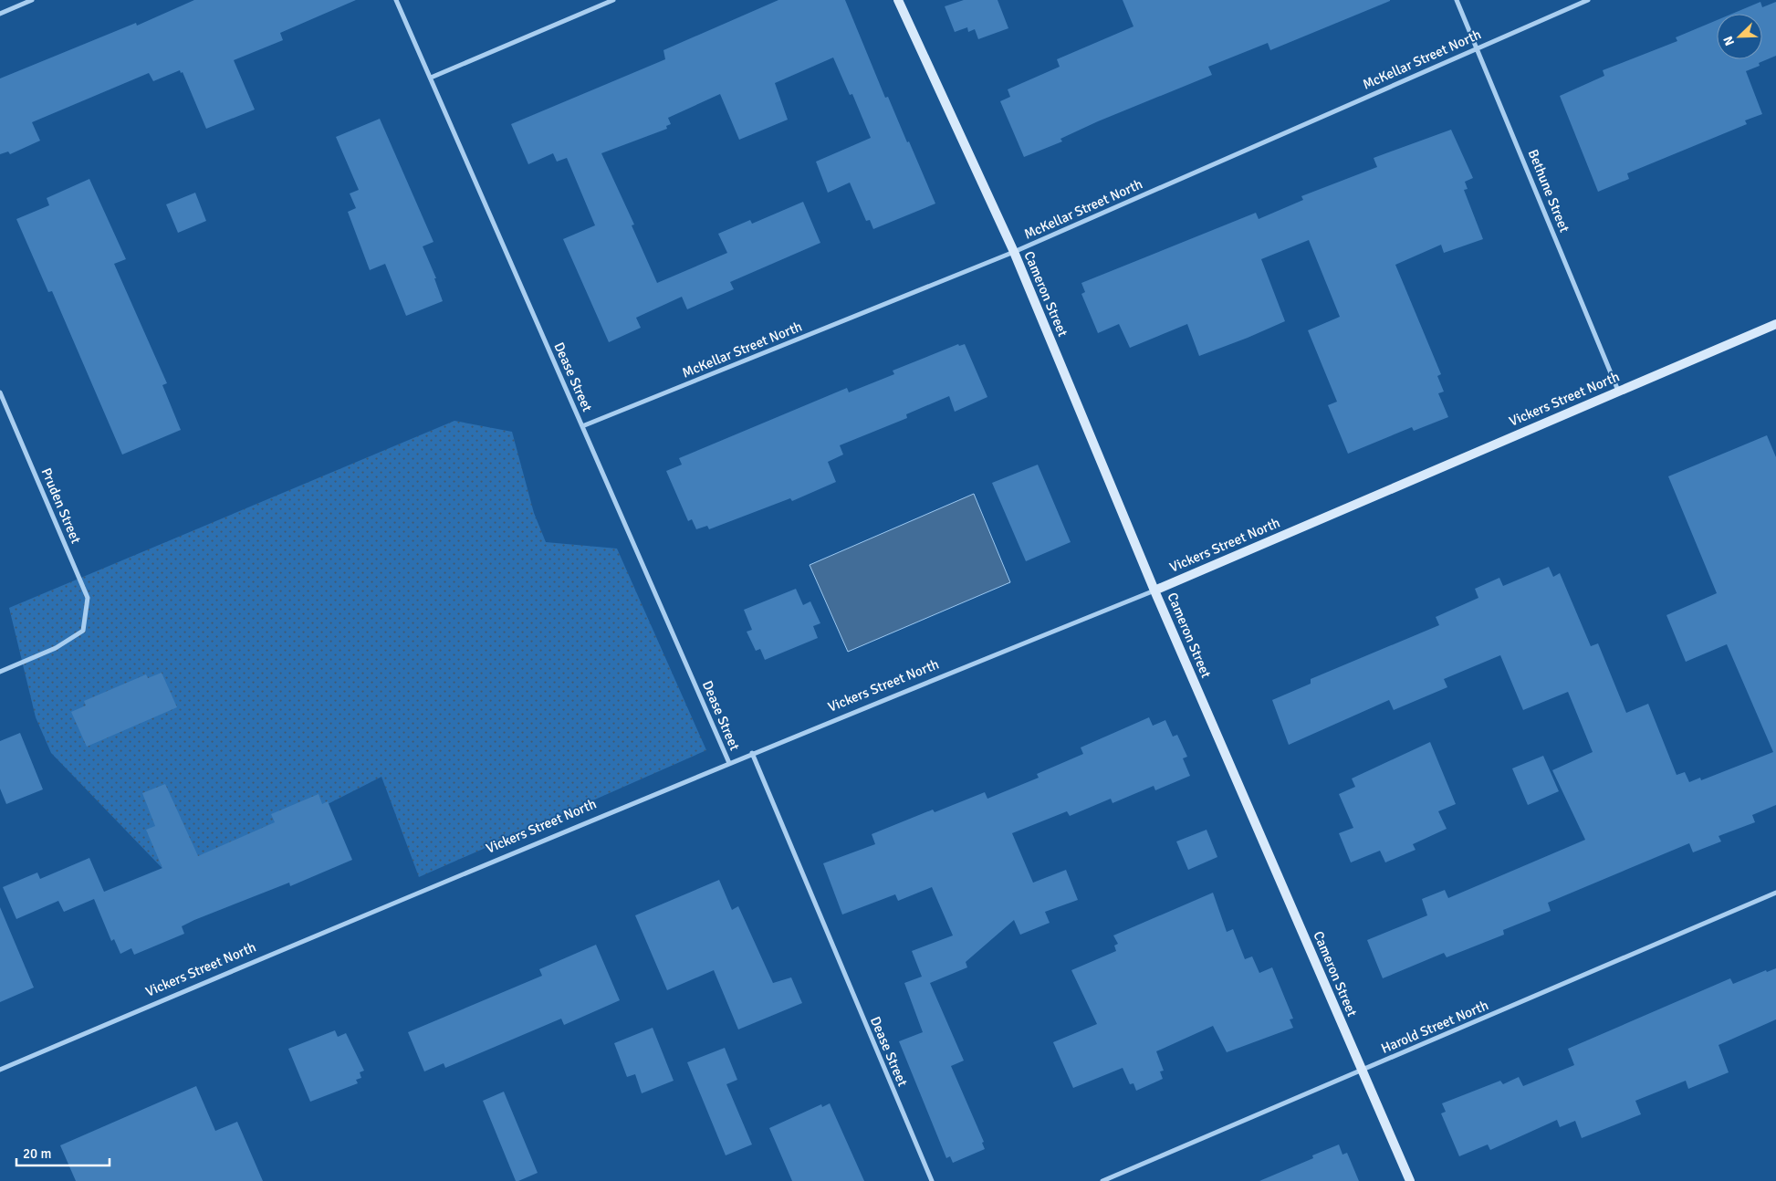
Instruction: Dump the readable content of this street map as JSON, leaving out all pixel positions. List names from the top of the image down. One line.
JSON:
{"streets":{"street":["McKellar Street North","Bethune Street","Cameron Street","Dease Street","Vickers Street North","Pruden Street","Harold Street North"]},"crossings":[["McKellar Street North","Bethune Street"],["McKellar Street North","Cameron Street"],["McKellar Street North","Dease Street"],["Bethune Street","Vickers Street North"],["Cameron Street","Vickers Street North"],["Cameron Street","Harold Street North"],["Dease Street","Vickers Street North"]],"scale_bar":"20 m","north":"bottom left"}
